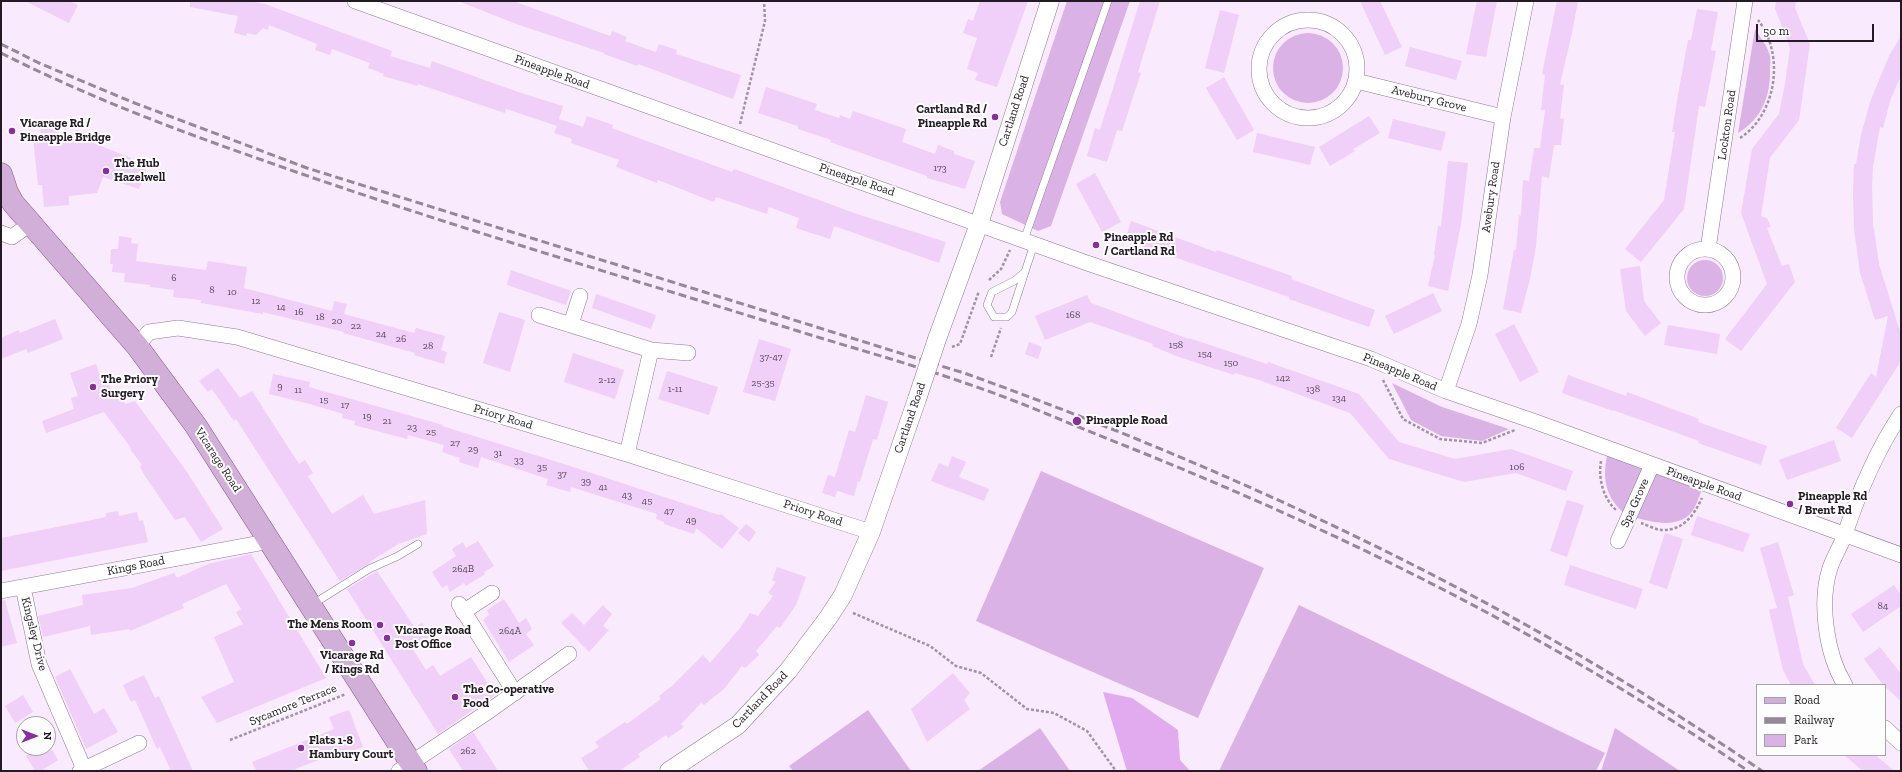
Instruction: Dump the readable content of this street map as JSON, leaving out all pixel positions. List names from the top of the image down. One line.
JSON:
{"streets":{"main road":["Vicarage Road"],"street":["Pineapple Road","Avebury Grove","Cartland Road","Lockton Road","Avebury Road","Priory Road","Spa Grove","Kings Road","Kingsley Drive"],"path":["Sycamore Terrace"]},"crossings":[["Pineapple Road","Cartland Road"],["Pineapple Road","Avebury Road"],["Pineapple Road","Spa Grove"],["Avebury Grove","Avebury Road"],["Cartland Road","Priory Road"],["Priory Road","Vicarage Road"],["Vicarage Road","Kings Road"],["Vicarage Road","Sycamore Terrace"],["Kings Road","Kingsley Drive"]],"places":["Cartland Rd / Pineapple Rd","Vicarage Rd / Pineapple Bridge","The Hub Hazelwell","Pineapple Rd / Cartland Rd","The Priory Surgery","Pineapple Road","Pineapple Rd / Brent Rd","The Mens Room","Vicarage Road Post Office","Vicarage Rd / Kings Rd","The Co-operative Food","Flats 1-8 Hambury Court"],"house_numbers":["173","6","8","10","12","14","16","168","18","20","22","24","26","158","28","154","37-47","150","142","2-12","25-35","9","1-11","138","11","134","15","17","19","21","23","25","27","29","31","33","35","106","37","39","41","43","45","47","49","264B","84","264A","262"],"legend":["Road","Railway","Park"],"scale_bar":"50 m","north":"right"}
